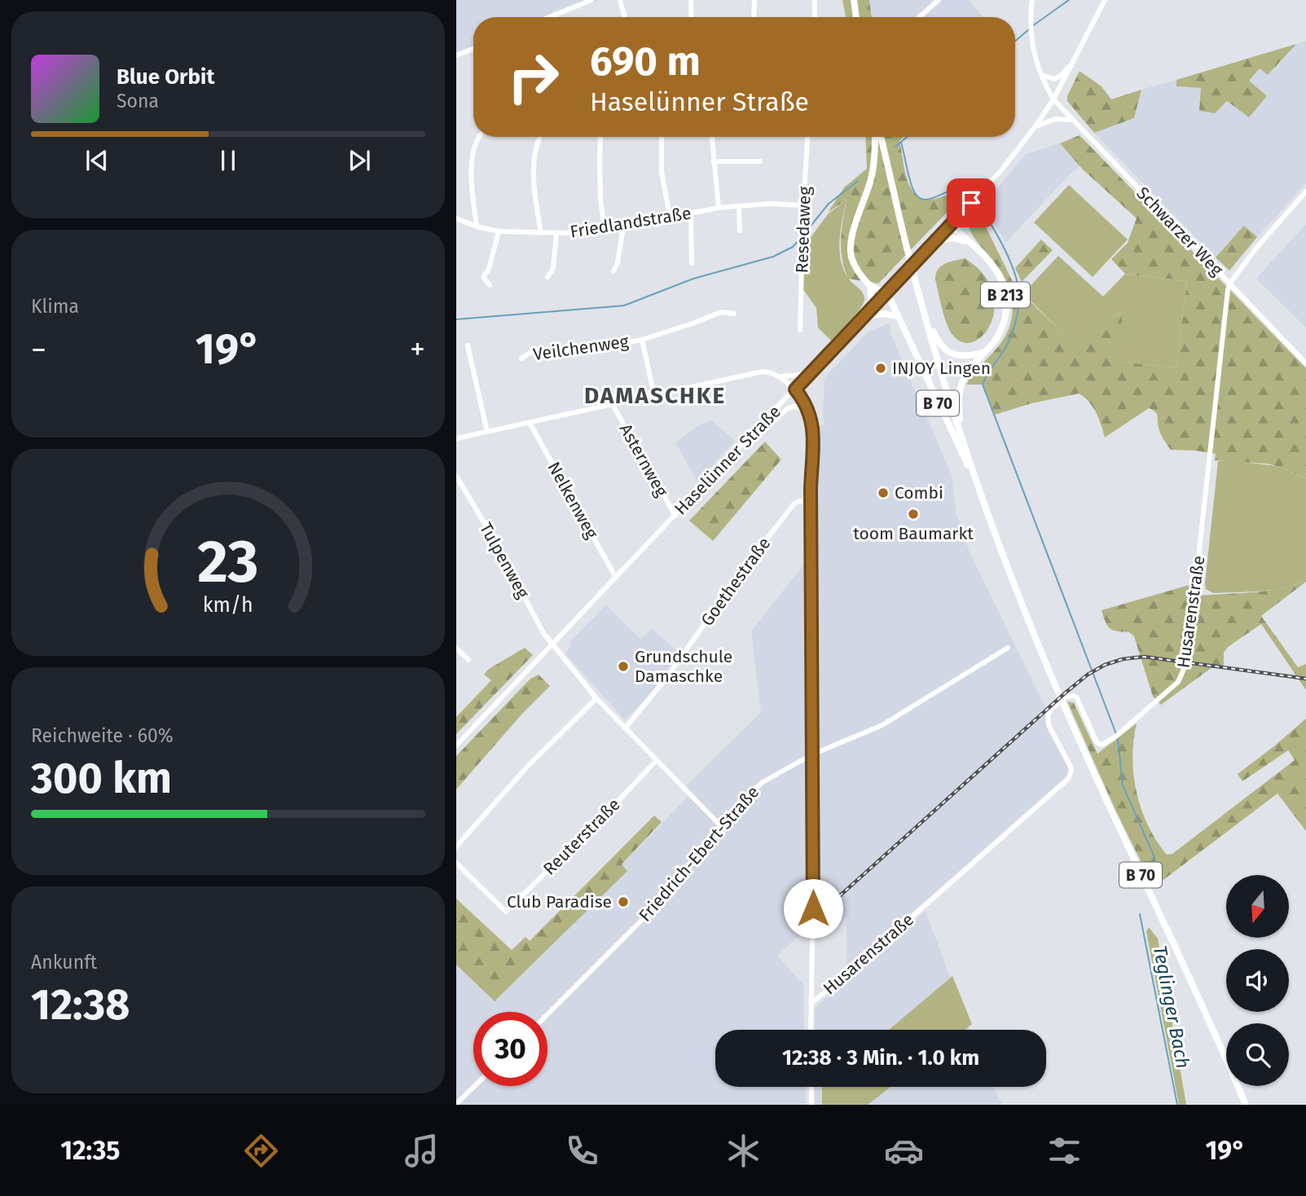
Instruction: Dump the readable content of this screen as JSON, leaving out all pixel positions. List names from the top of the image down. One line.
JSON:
{"streets":{"main road":["B 213","B 70"],"street":["Friedlandstraße","Resedaweg","Schwarzer Weg","Veilchenweg","Asternweg","Haselünner Straße","Nelkenweg","Tulpenweg","Goethestraße","Husarenstraße","Reuterstraße","Friedrich-Ebert-Straße"]},"crossings":[["Friedlandstraße","Resedaweg"],["Schwarzer Weg","Haselünner Straße"],["Schwarzer Weg","Husarenstraße"],["B 213","Haselünner Straße"],["B 70","Haselünner Straße"],["Asternweg","Haselünner Straße"],["Haselünner Straße","Nelkenweg"],["Haselünner Straße","Tulpenweg"],["Tulpenweg","Goethestraße"],["Tulpenweg","Reuterstraße"],["Tulpenweg","Friedrich-Ebert-Straße"]],"districts":["DAMASCHKE"],"water":["Teglinger Bach"],"places":["INJOY Lingen","Combi","toom Baumarkt","Grundschule Damaschke","Club Paradise"],"north":"bottom","page":{"turn":["690 m","Haselünner Straße"],"song":["Blue Orbit","Sona"],"tile":["Klima",["Reichweite · 60%","300 km"],["Ankunft","12:38"]],"heat":["−","19°","+"],"limit":"30","trip":"12:38 · 3 Min. · 1.0 km","tabs":["12:35","19°"],"gauge":["23","km/h"]}}
